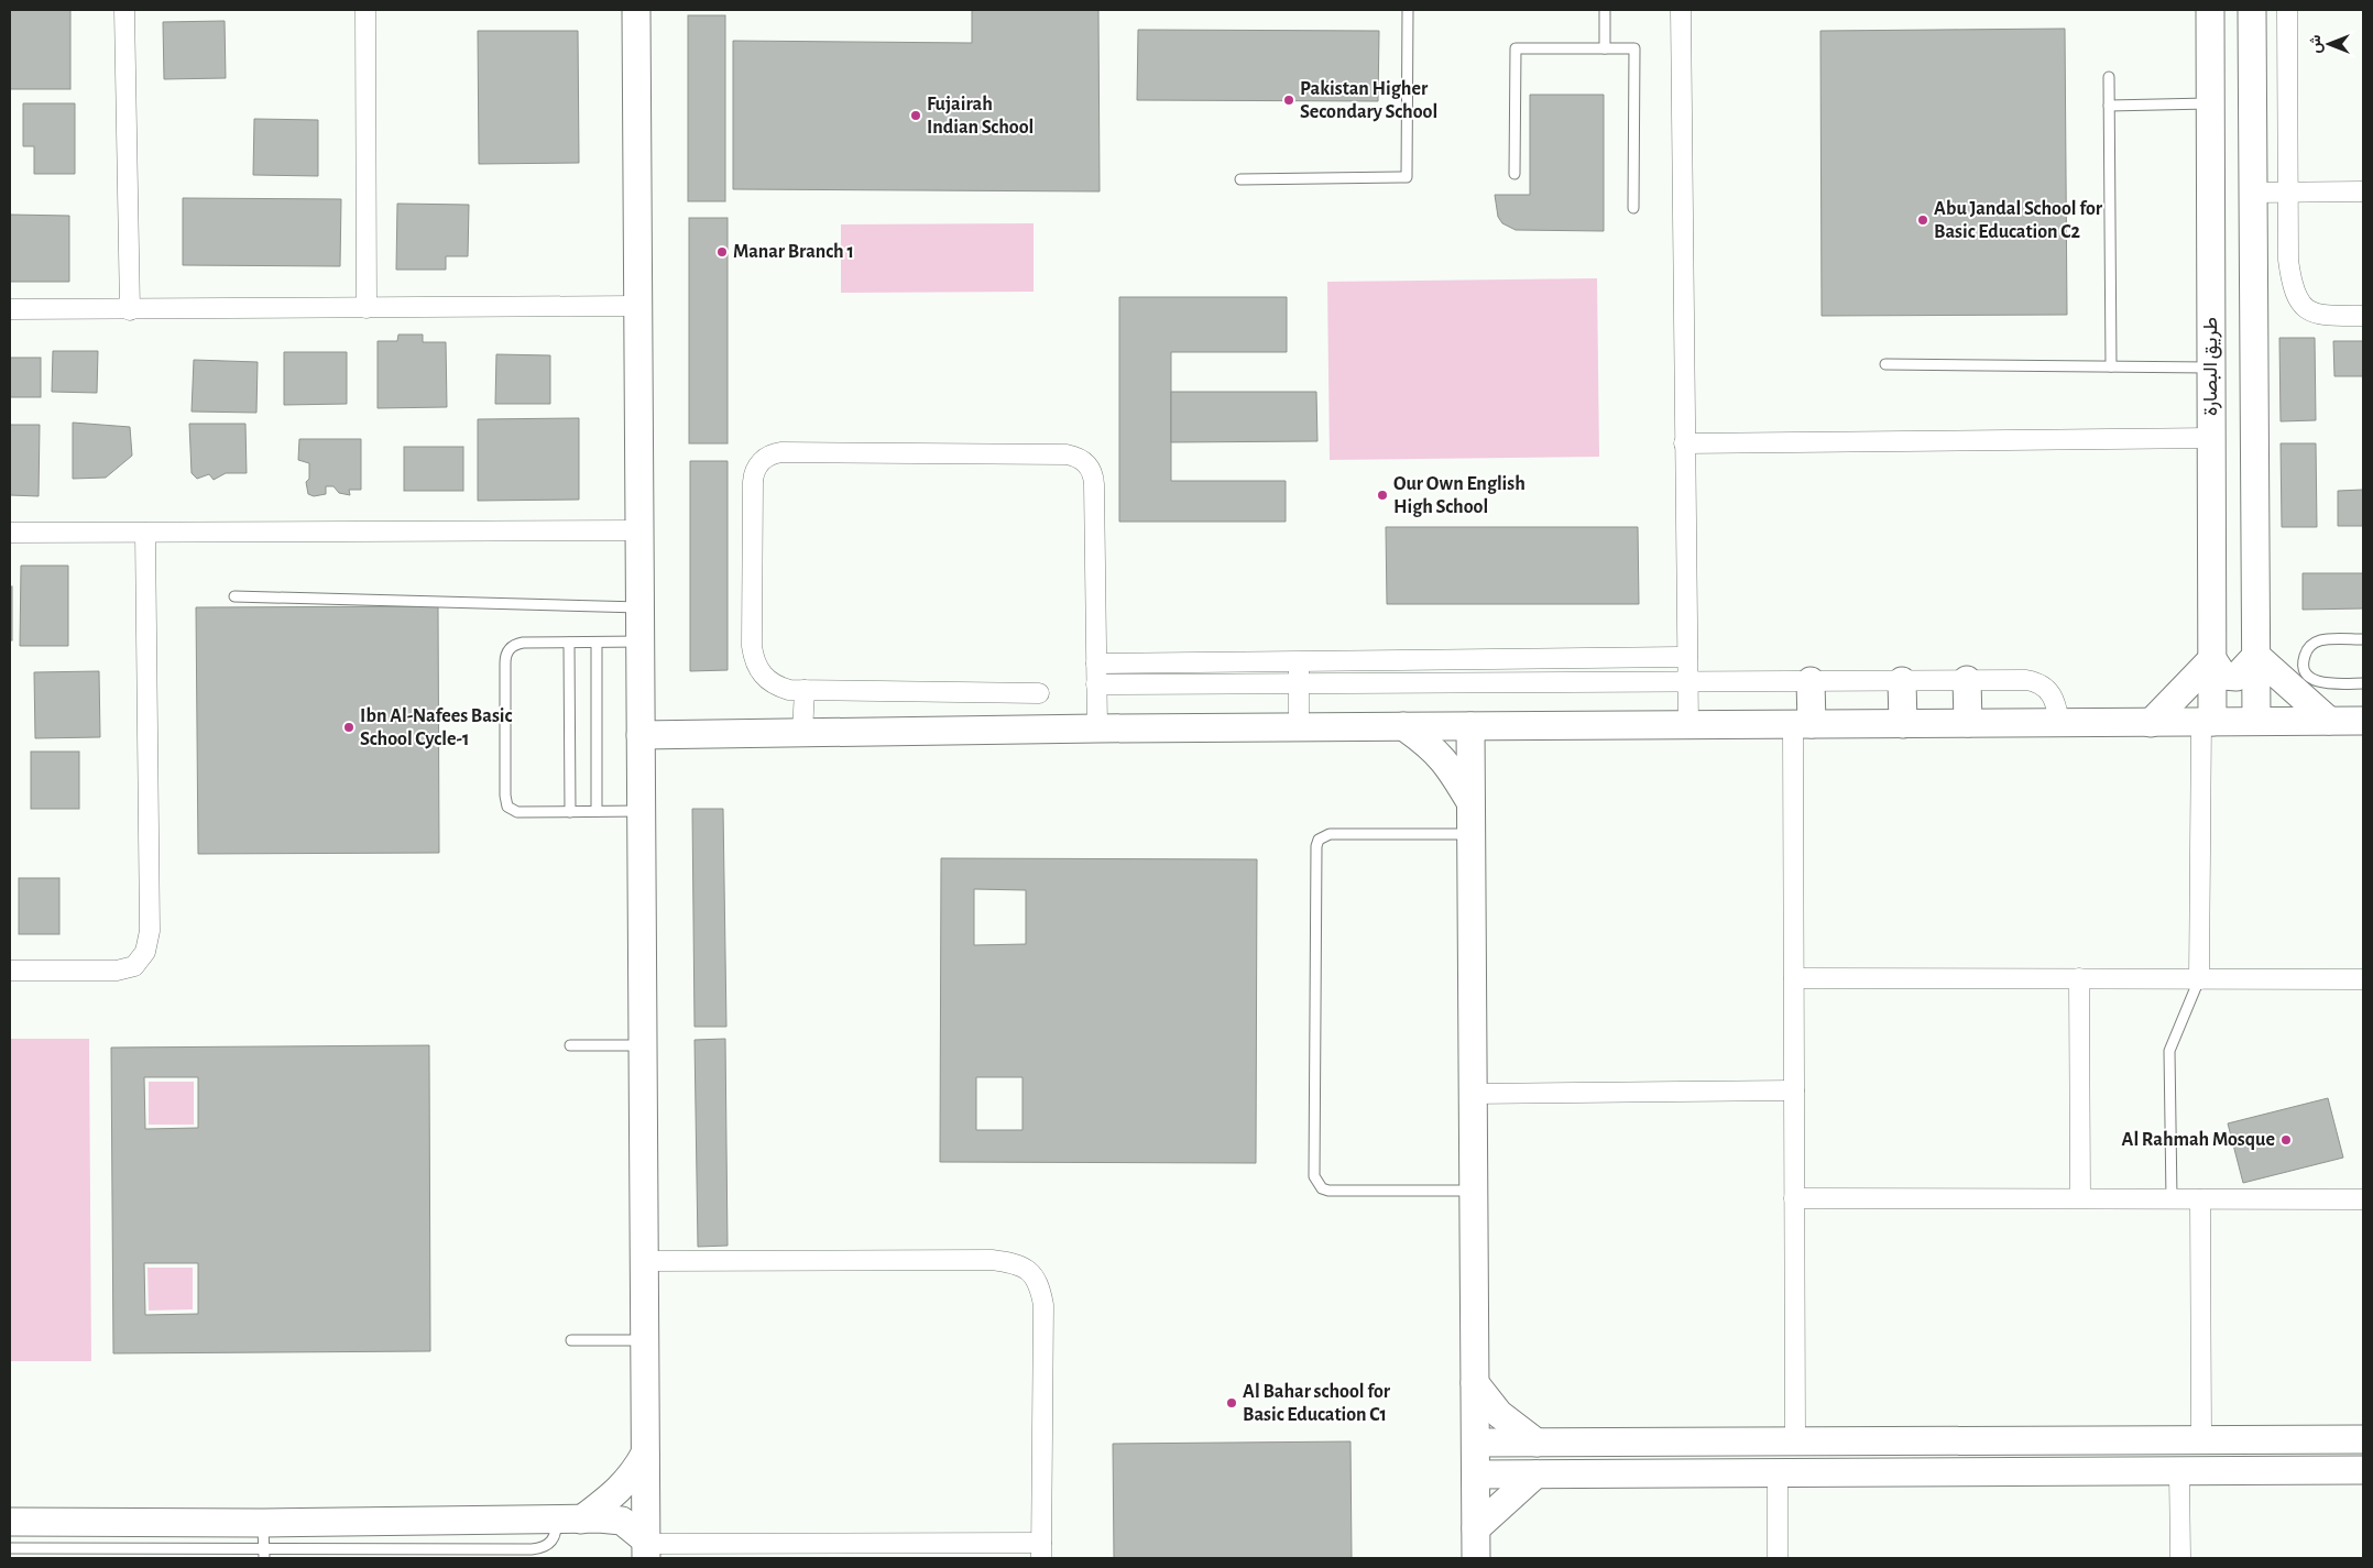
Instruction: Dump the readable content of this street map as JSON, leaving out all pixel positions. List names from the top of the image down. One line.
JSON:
{"streets":{"street":["طريق البصارة"]},"places":["Pakistan Higher Secondary School","Fujairah Indian School","Abu Jandal School for Basic Education C2","Manar Branch 1","Our Own English High School","Ibn Al-Nafees Basic School Cycle-1","Al Rahmah Mosque","Al Bahar school for Basic Education C1"],"north":"left"}
